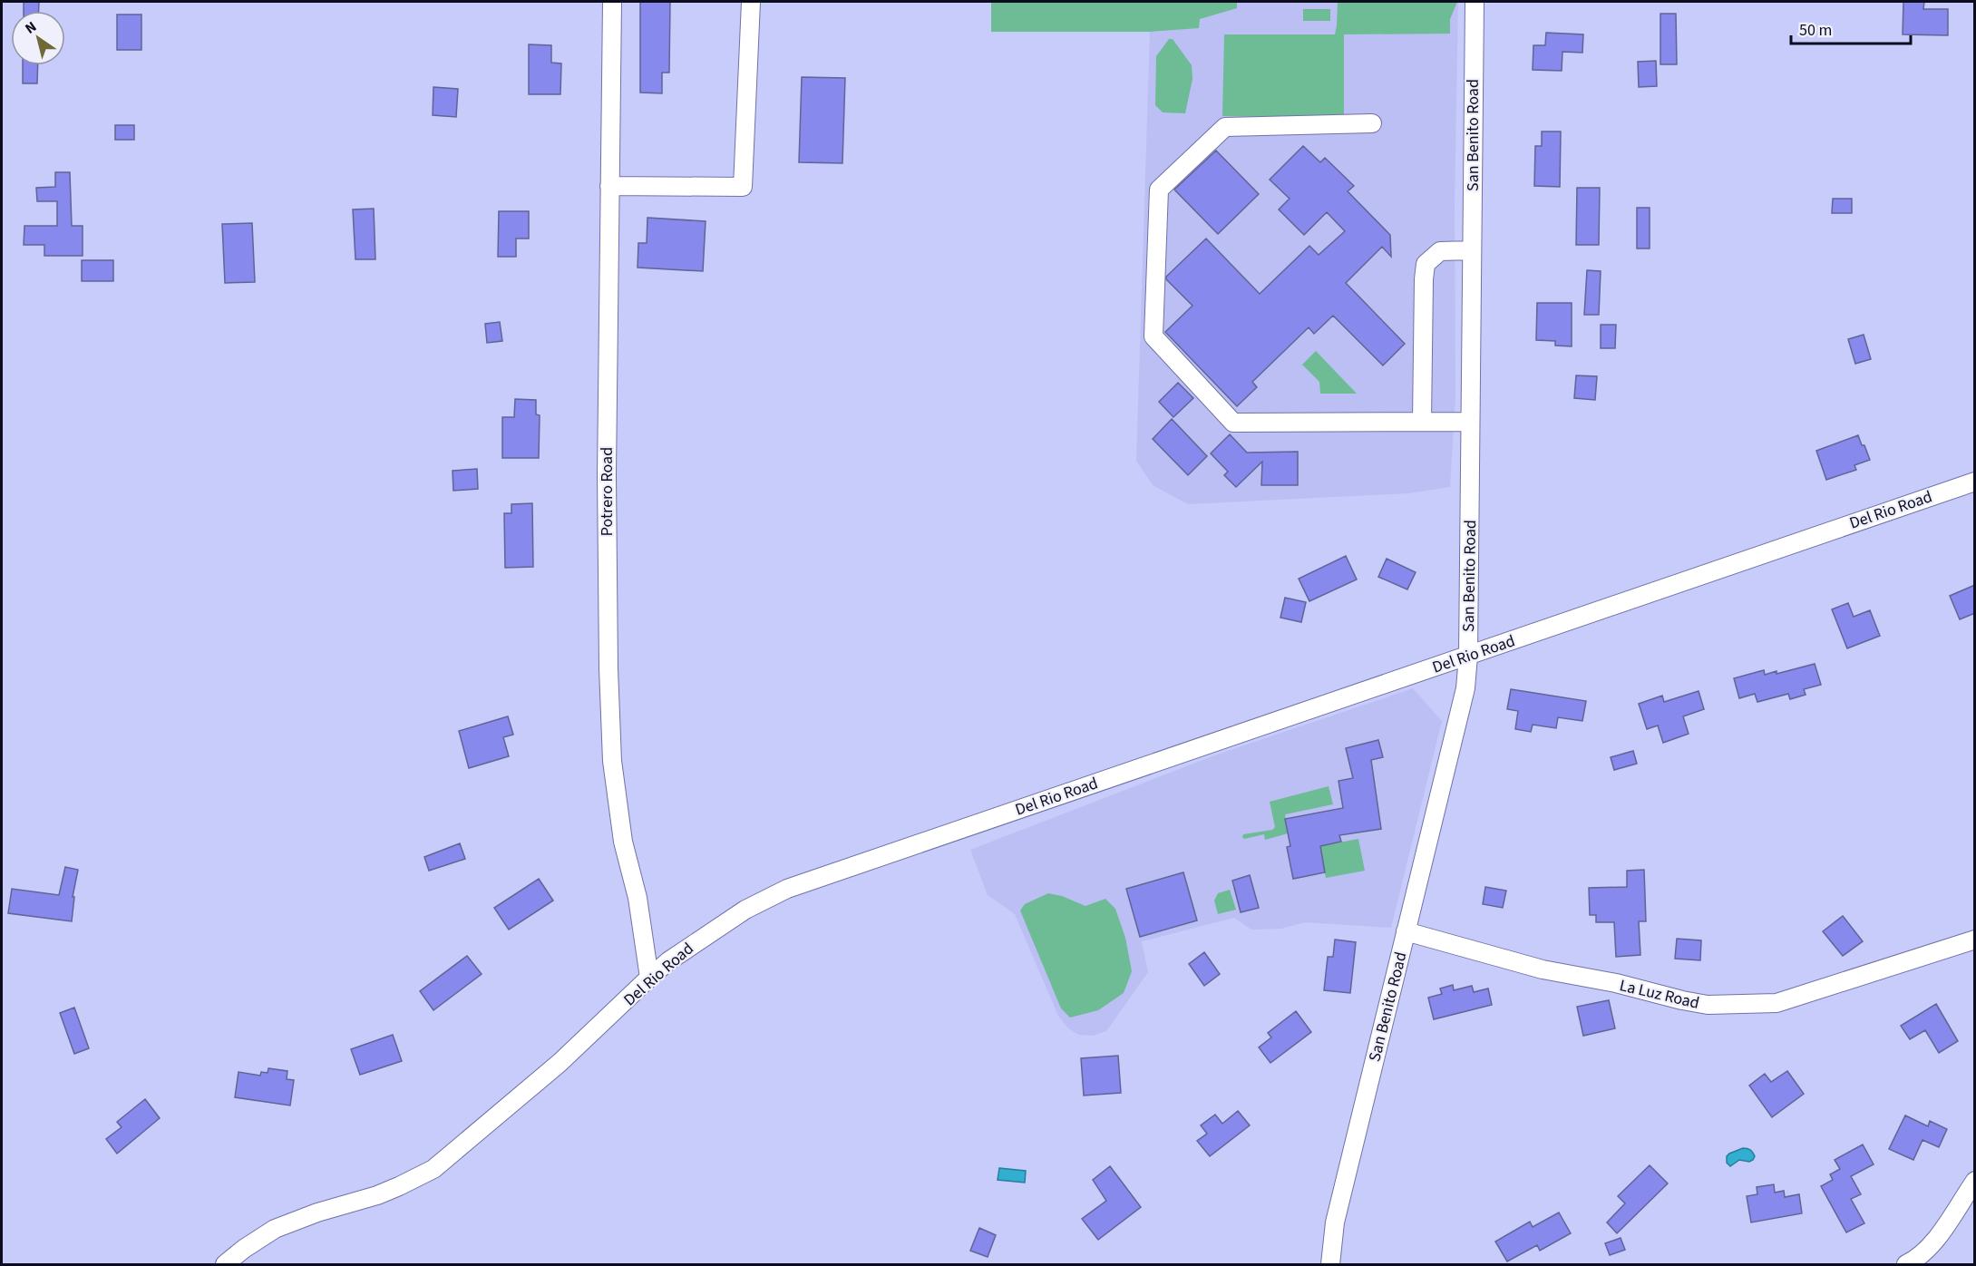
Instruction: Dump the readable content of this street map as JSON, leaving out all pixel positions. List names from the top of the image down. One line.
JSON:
{"streets":{"street":["San Benito Road","Potrero Road","Del Rio Road","La Luz Road"]},"crossings":[["San Benito Road","Del Rio Road"],["San Benito Road","La Luz Road"],["Potrero Road","Del Rio Road"]],"scale_bar":"50 m","north":"top left"}
